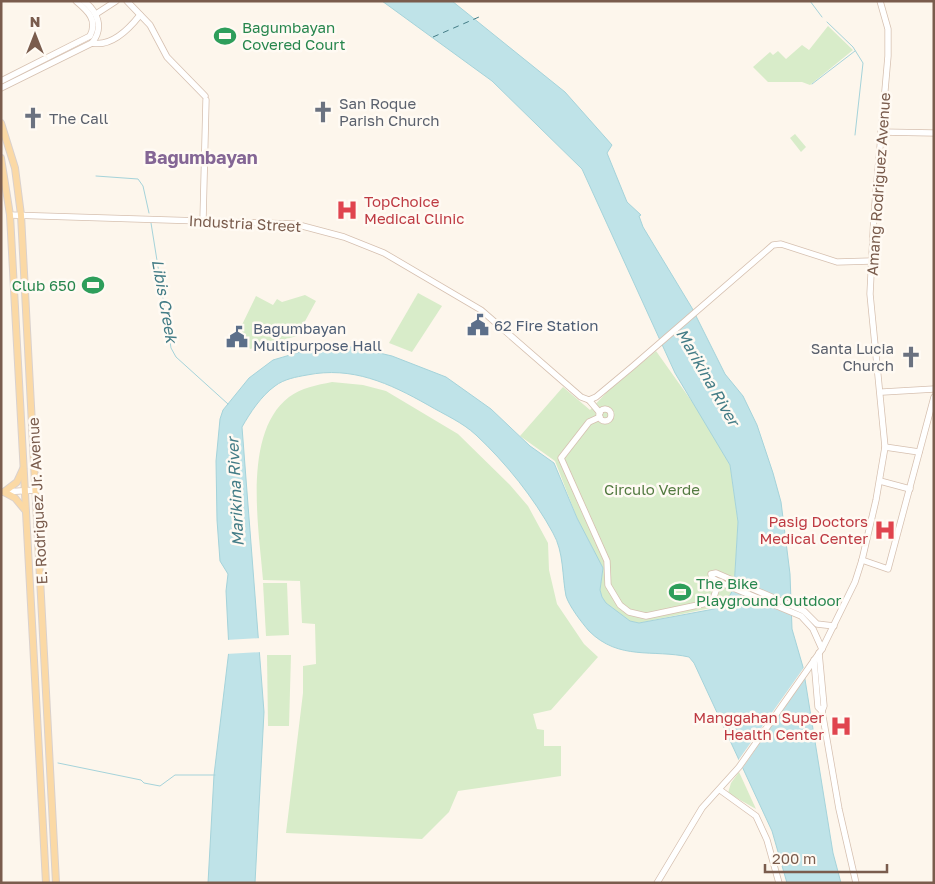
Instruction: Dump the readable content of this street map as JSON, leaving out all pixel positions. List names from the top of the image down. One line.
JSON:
{"streets":{"main road":["E. Rodriguez Jr. Avenue"],"street":["Amang Rodriguez Avenue","Industria Street"]},"crossings":[["Industria Street","E. Rodriguez Jr. Avenue"]],"districts":["Bagumbayan"],"water":["Libis Creek","Marikina River"],"parks":["Circulo Verde"],"places":{"sports":["Bagumbayan Covered Court","Club 650","The Bike Playground Outdoor"],"church":["San Roque Parish Church","The Call","Santa Lucia Church"],"hospital":["TopChoice Medical Clinic","Pasig Doctors Medical Center","Manggahan Super Health Center"],"public building":["62 Fire Station","Bagumbayan Multipurpose Hall"]},"scale_bar":"200 m","north":"top"}
